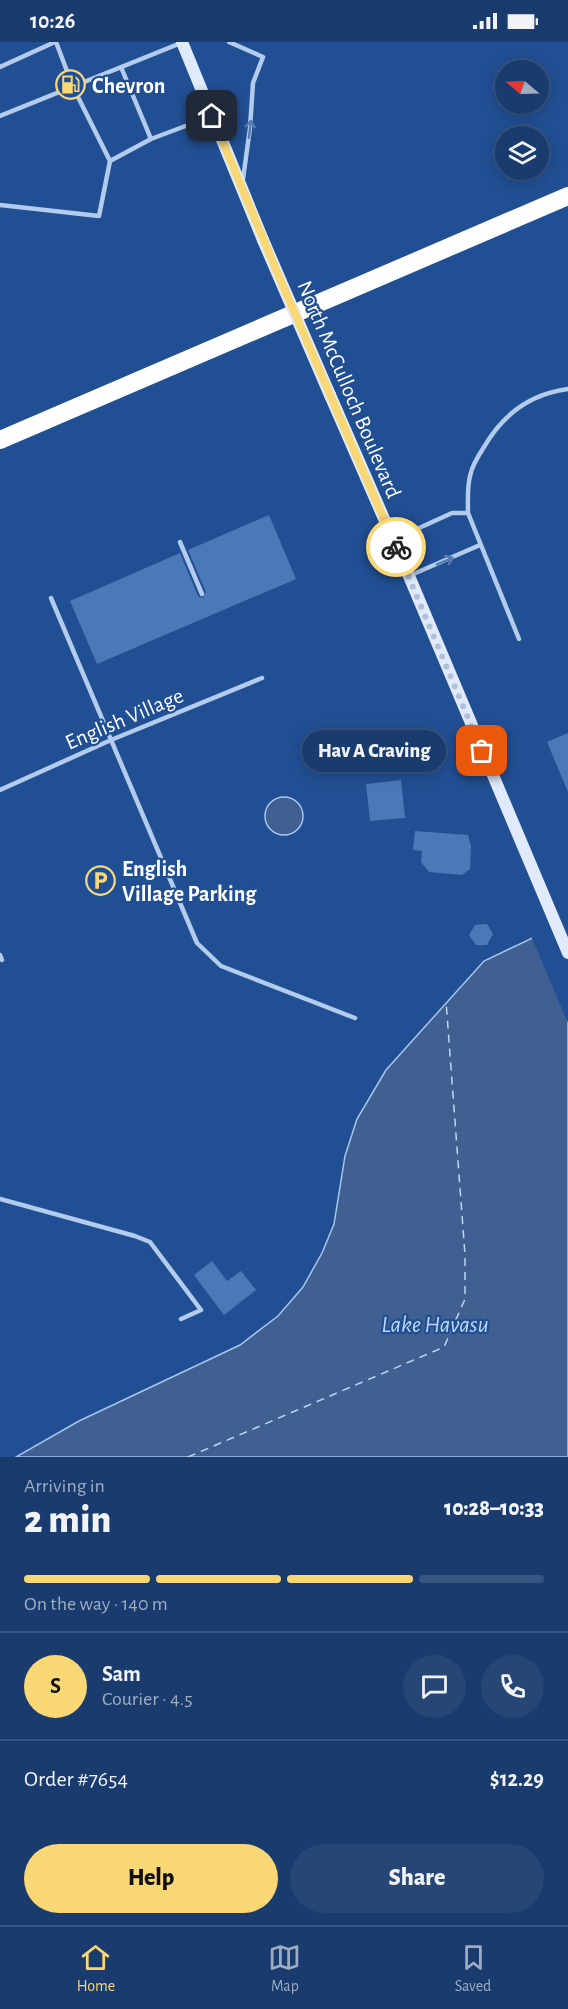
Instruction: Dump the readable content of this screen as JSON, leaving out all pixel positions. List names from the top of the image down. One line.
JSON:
{"streets":{"street":["North McCulloch Boulevard"],"lane":["English Village"]},"water":["Lake Havasu"],"places":{"fuel station":["Chevron"],"other":["Hav A Craving"],"parking":["English Village Parking"]},"north":"left","page":{"status":"10:26","bubble":"Hav A Craving","heading":["2 min","Arriving in","10:28–10:33"],"panel":["Sam","Courier · 4.5","Order #7654","$12.29"],"bar":"On the way · 140 m","round":"S","buttons":["Help","Share"],"tabs":["Home","Map","Saved"]}}
